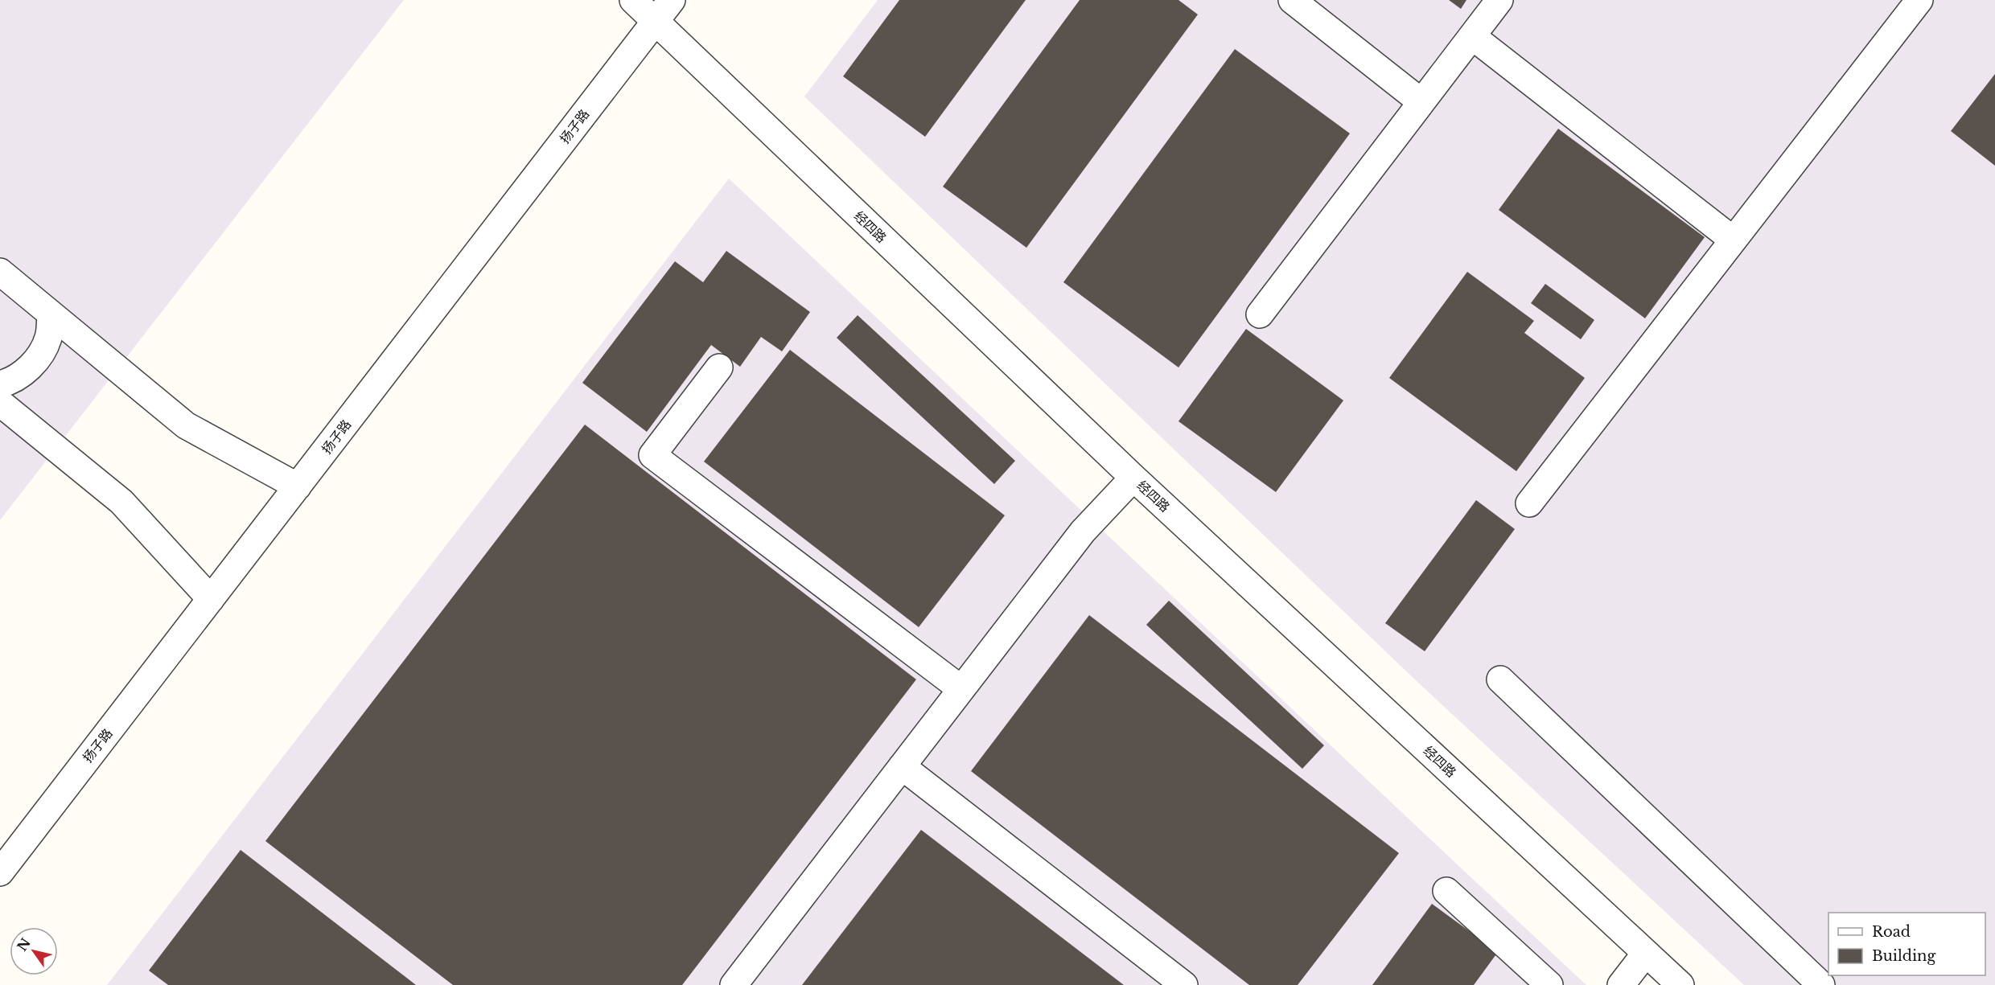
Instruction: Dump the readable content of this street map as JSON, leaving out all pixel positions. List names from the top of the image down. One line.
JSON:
{"streets":{"street":["扬子路","经四路"]},"crossings":[["扬子路","经四路"]],"legend":["Road","Building"],"north":"top left"}
